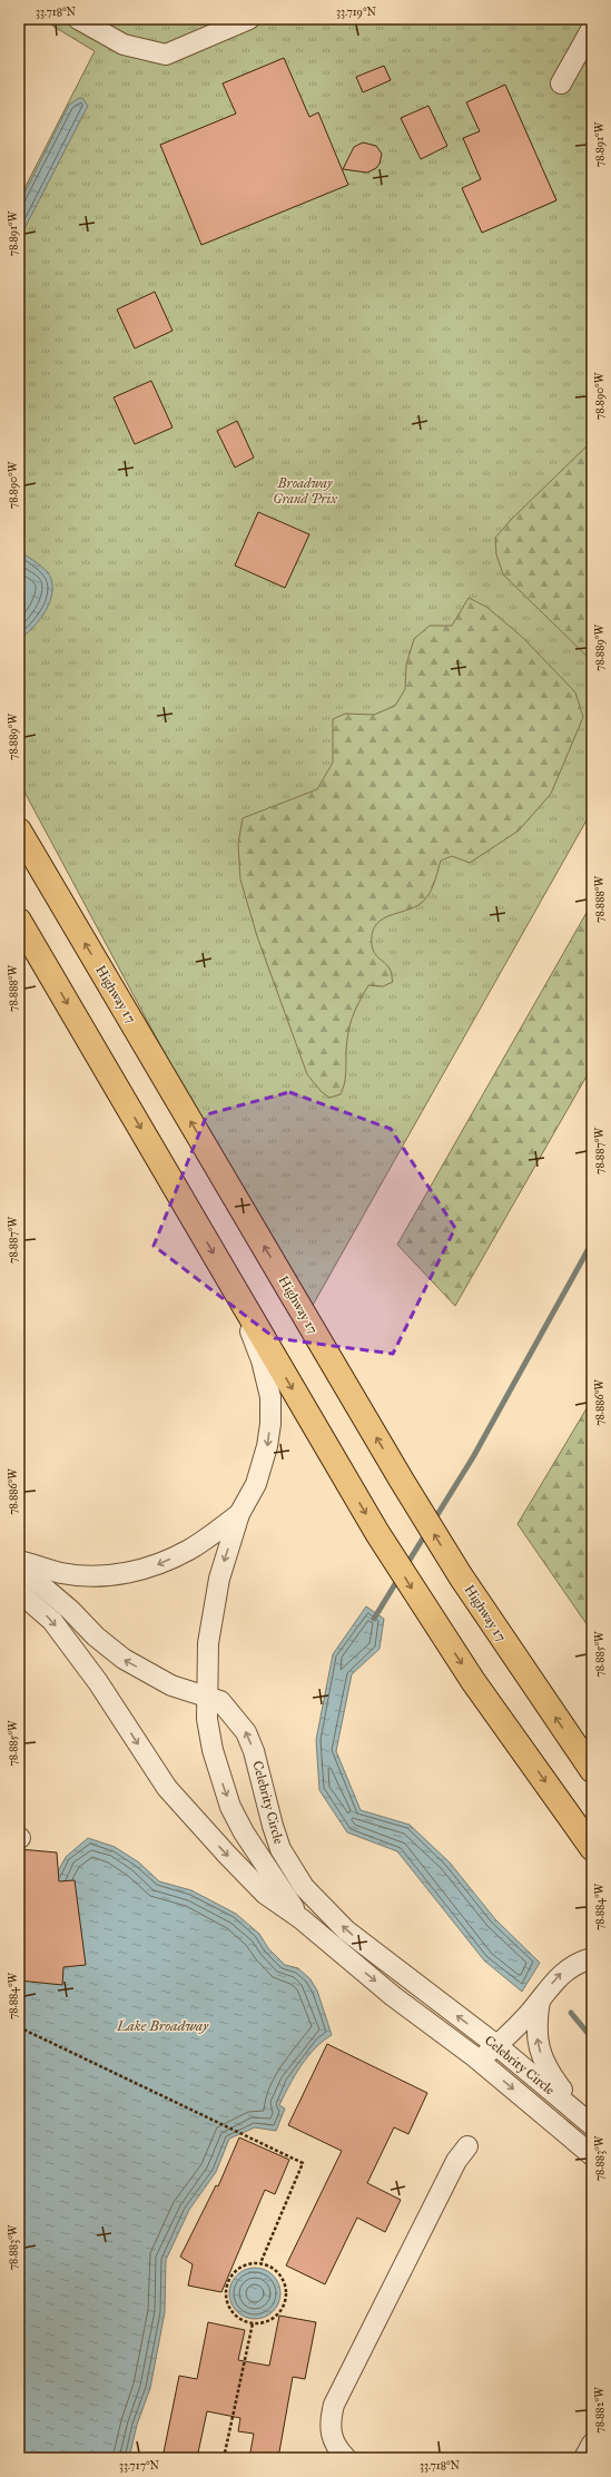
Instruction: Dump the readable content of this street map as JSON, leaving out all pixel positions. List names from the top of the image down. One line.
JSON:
{"streets":{"highway":["Highway 17"],"street":["Celebrity Circle"]},"water":["Lake Broadway"],"parks":["Broadway Grand Prix"],"coordinates":["33.718°N","33.719°N","78.891°W","78.890°W","78.889°W","78.888°W","78.887°W","78.886°W","78.885°W","78.884°W","78.883°W","78.882°W","33.717°N"]}
